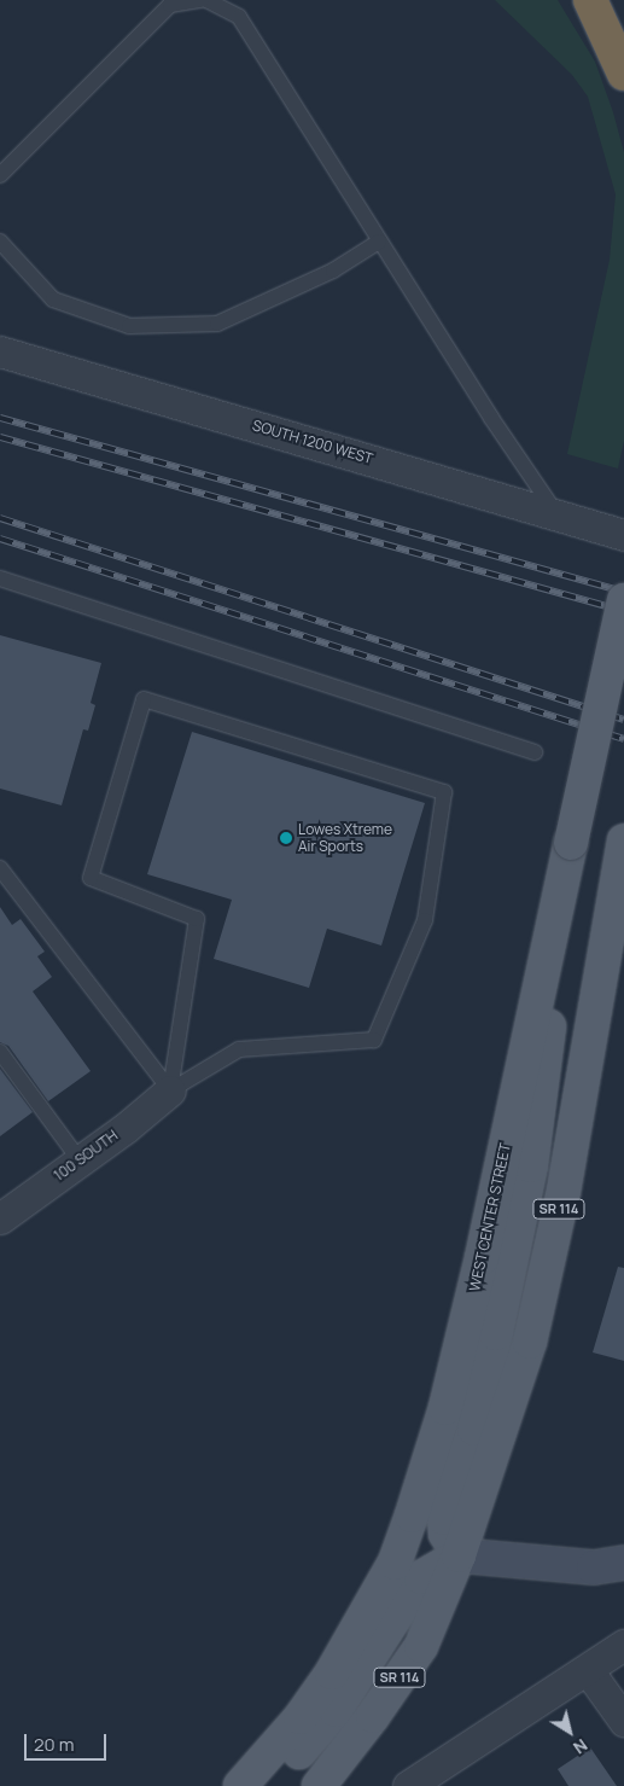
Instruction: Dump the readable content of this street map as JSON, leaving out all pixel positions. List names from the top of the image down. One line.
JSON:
{"streets":{"main road":["SR 114","WEST CENTER STREET"],"street":["SOUTH 1200 WEST","100 SOUTH"]},"places":["Lowes Xtreme Air Sports"],"scale_bar":"20 m","north":"bottom right"}
